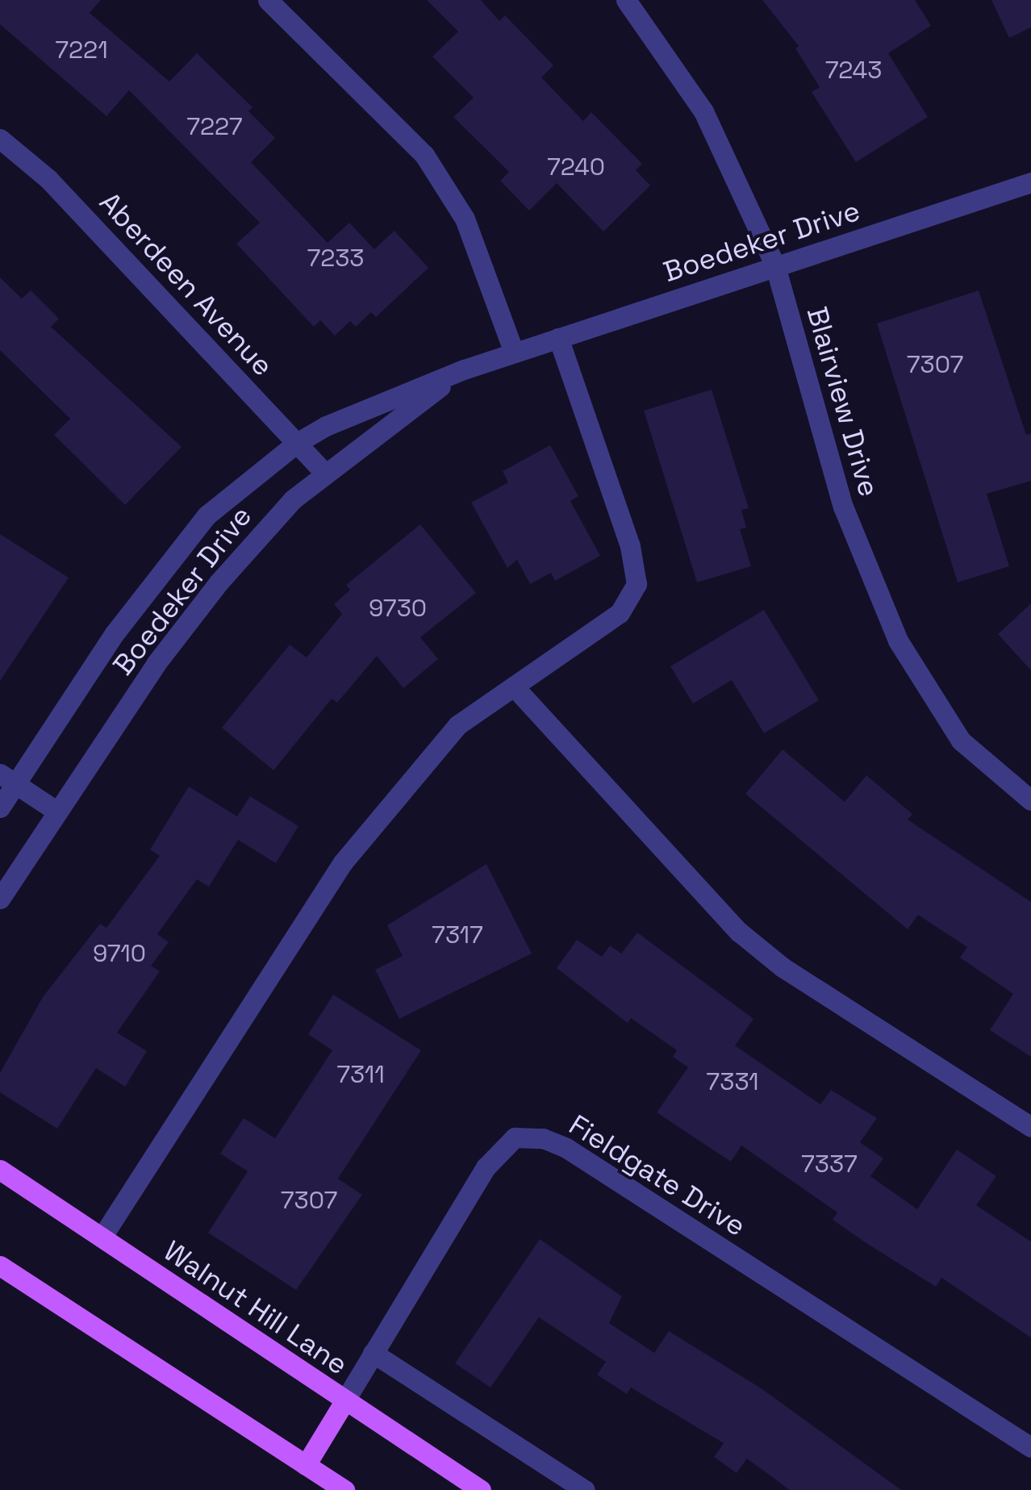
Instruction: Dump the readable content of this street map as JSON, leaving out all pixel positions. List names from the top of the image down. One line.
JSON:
{"streets":{"main road":["Walnut Hill Lane"],"street":["Boedeker Drive","Aberdeen Avenue","Blairview Drive","Fieldgate Drive"]},"crossings":[["Boedeker Drive","Aberdeen Avenue"],["Boedeker Drive","Blairview Drive"],["Fieldgate Drive","Walnut Hill Lane"]],"house_numbers":["7221","7243","7227","7240","7233","7307","9730","7317","9710","7311","7331","7337","7307"]}
